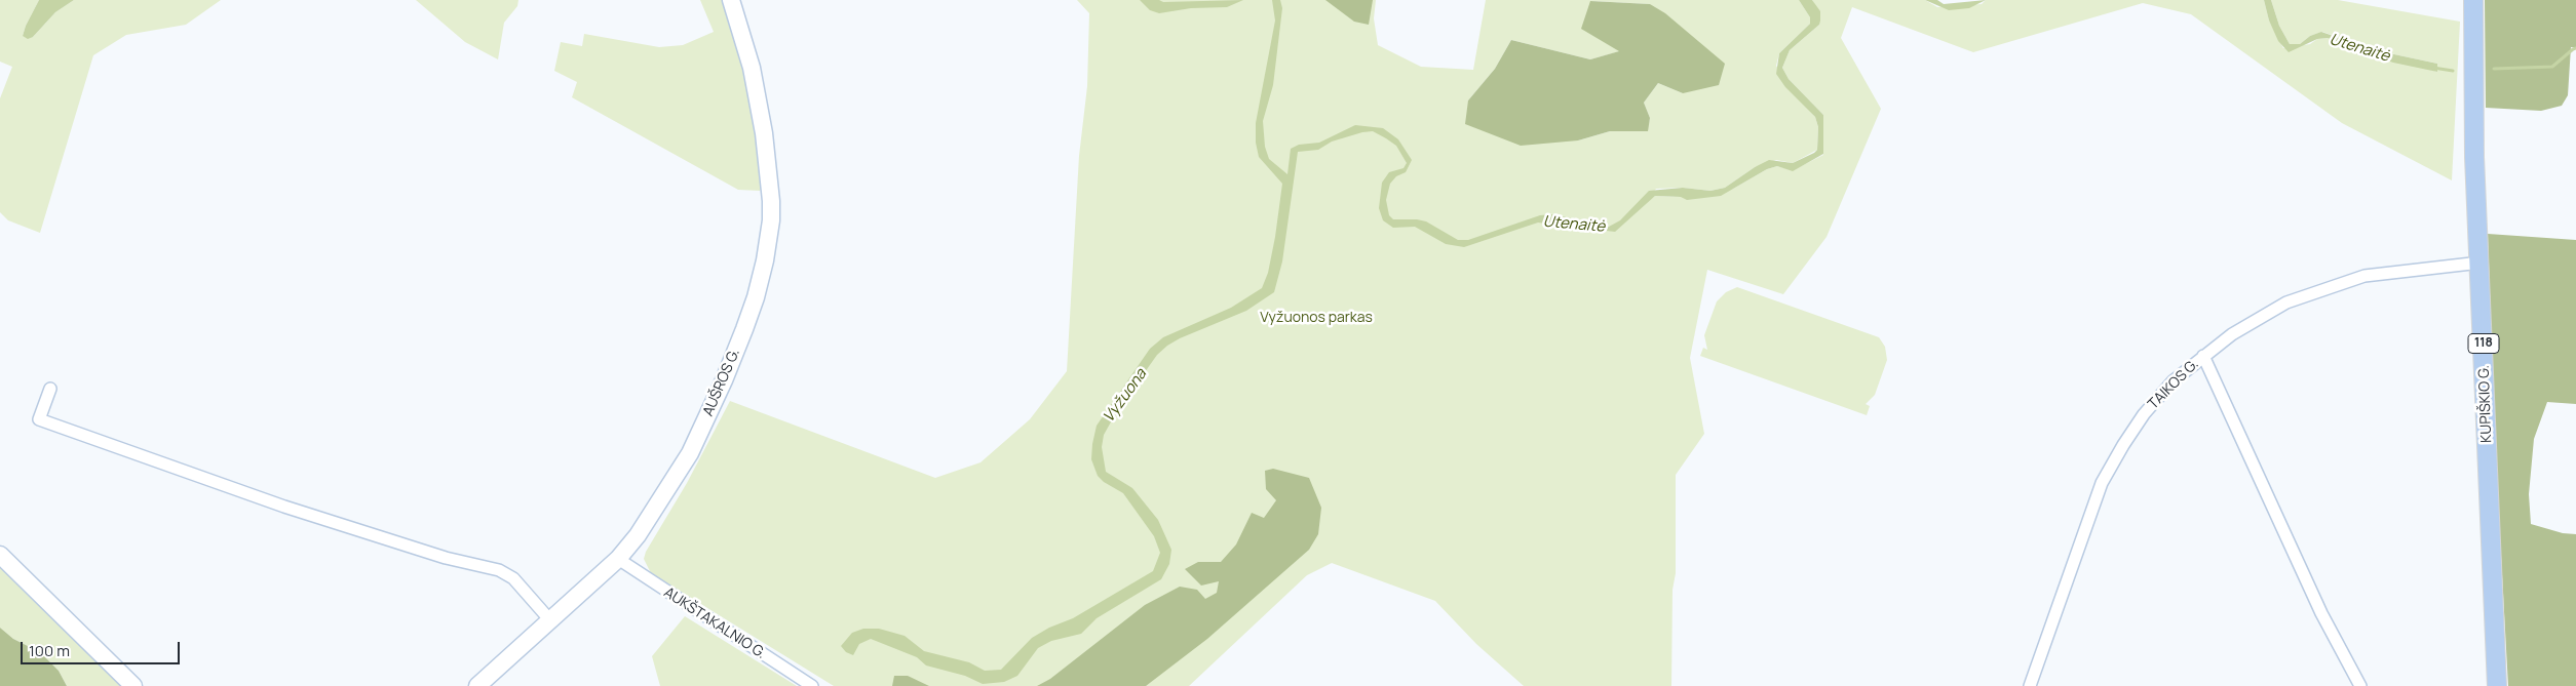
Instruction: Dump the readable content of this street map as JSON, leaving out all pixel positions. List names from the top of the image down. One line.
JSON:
{"streets":{"main road":["118","KUPIŠKIO G."],"street":["AUŠROS G.","TAIKOS G.","AUKŠTAKALNIO G."]},"crossings":[["AUŠROS G.","AUKŠTAKALNIO G."],["TAIKOS G.","KUPIŠKIO G."]],"water":["Utenaitė","Vyžuona"],"parks":["Vyžuonos parkas"],"scale_bar":"100 m"}
